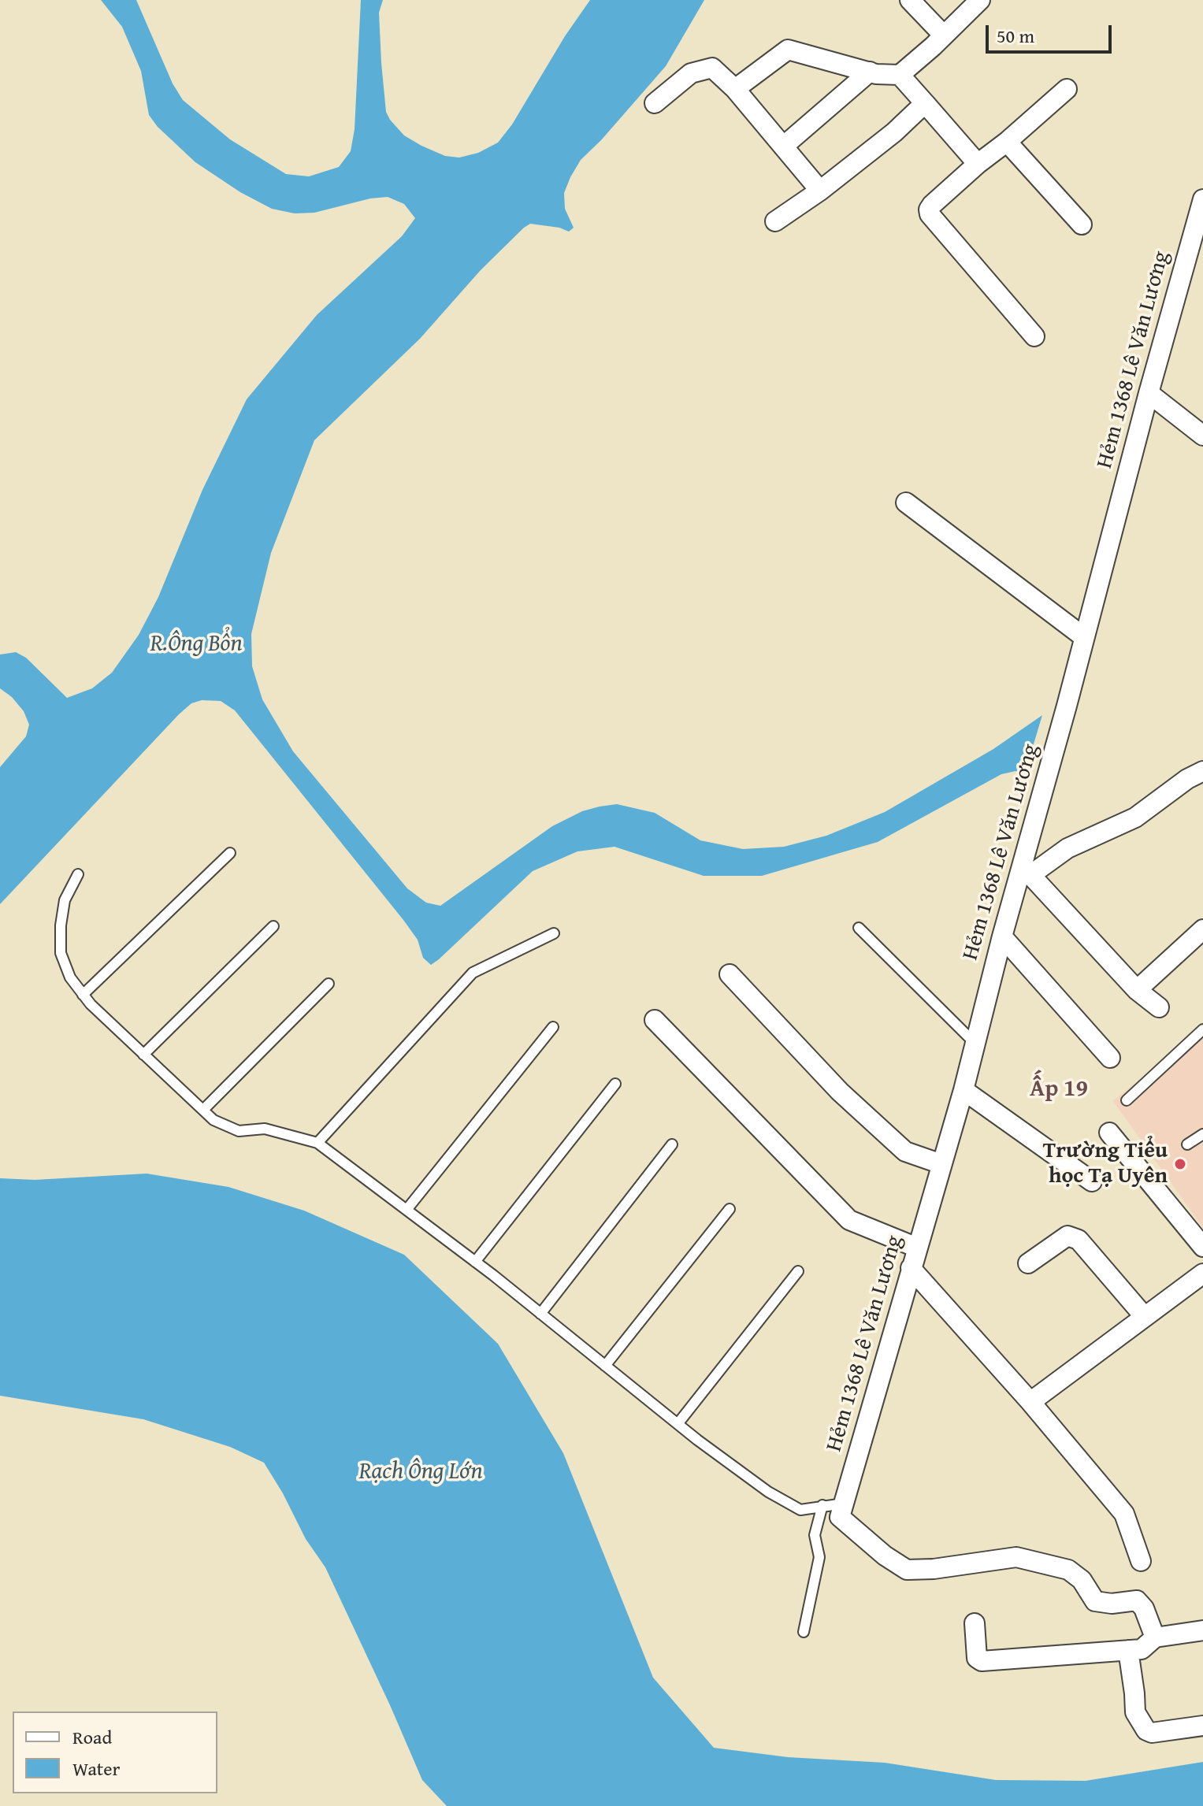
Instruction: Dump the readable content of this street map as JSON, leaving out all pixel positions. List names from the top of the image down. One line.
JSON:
{"streets":{"street":["Hẻm 1368 Lê Văn Lương"]},"districts":["Ấp 19"],"water":["R.Ông Bổn","Rạch Ông Lớn"],"places":["Trường Tiểu học Tạ Uyên"],"legend":["Road","Water"],"scale_bar":"50 m"}
